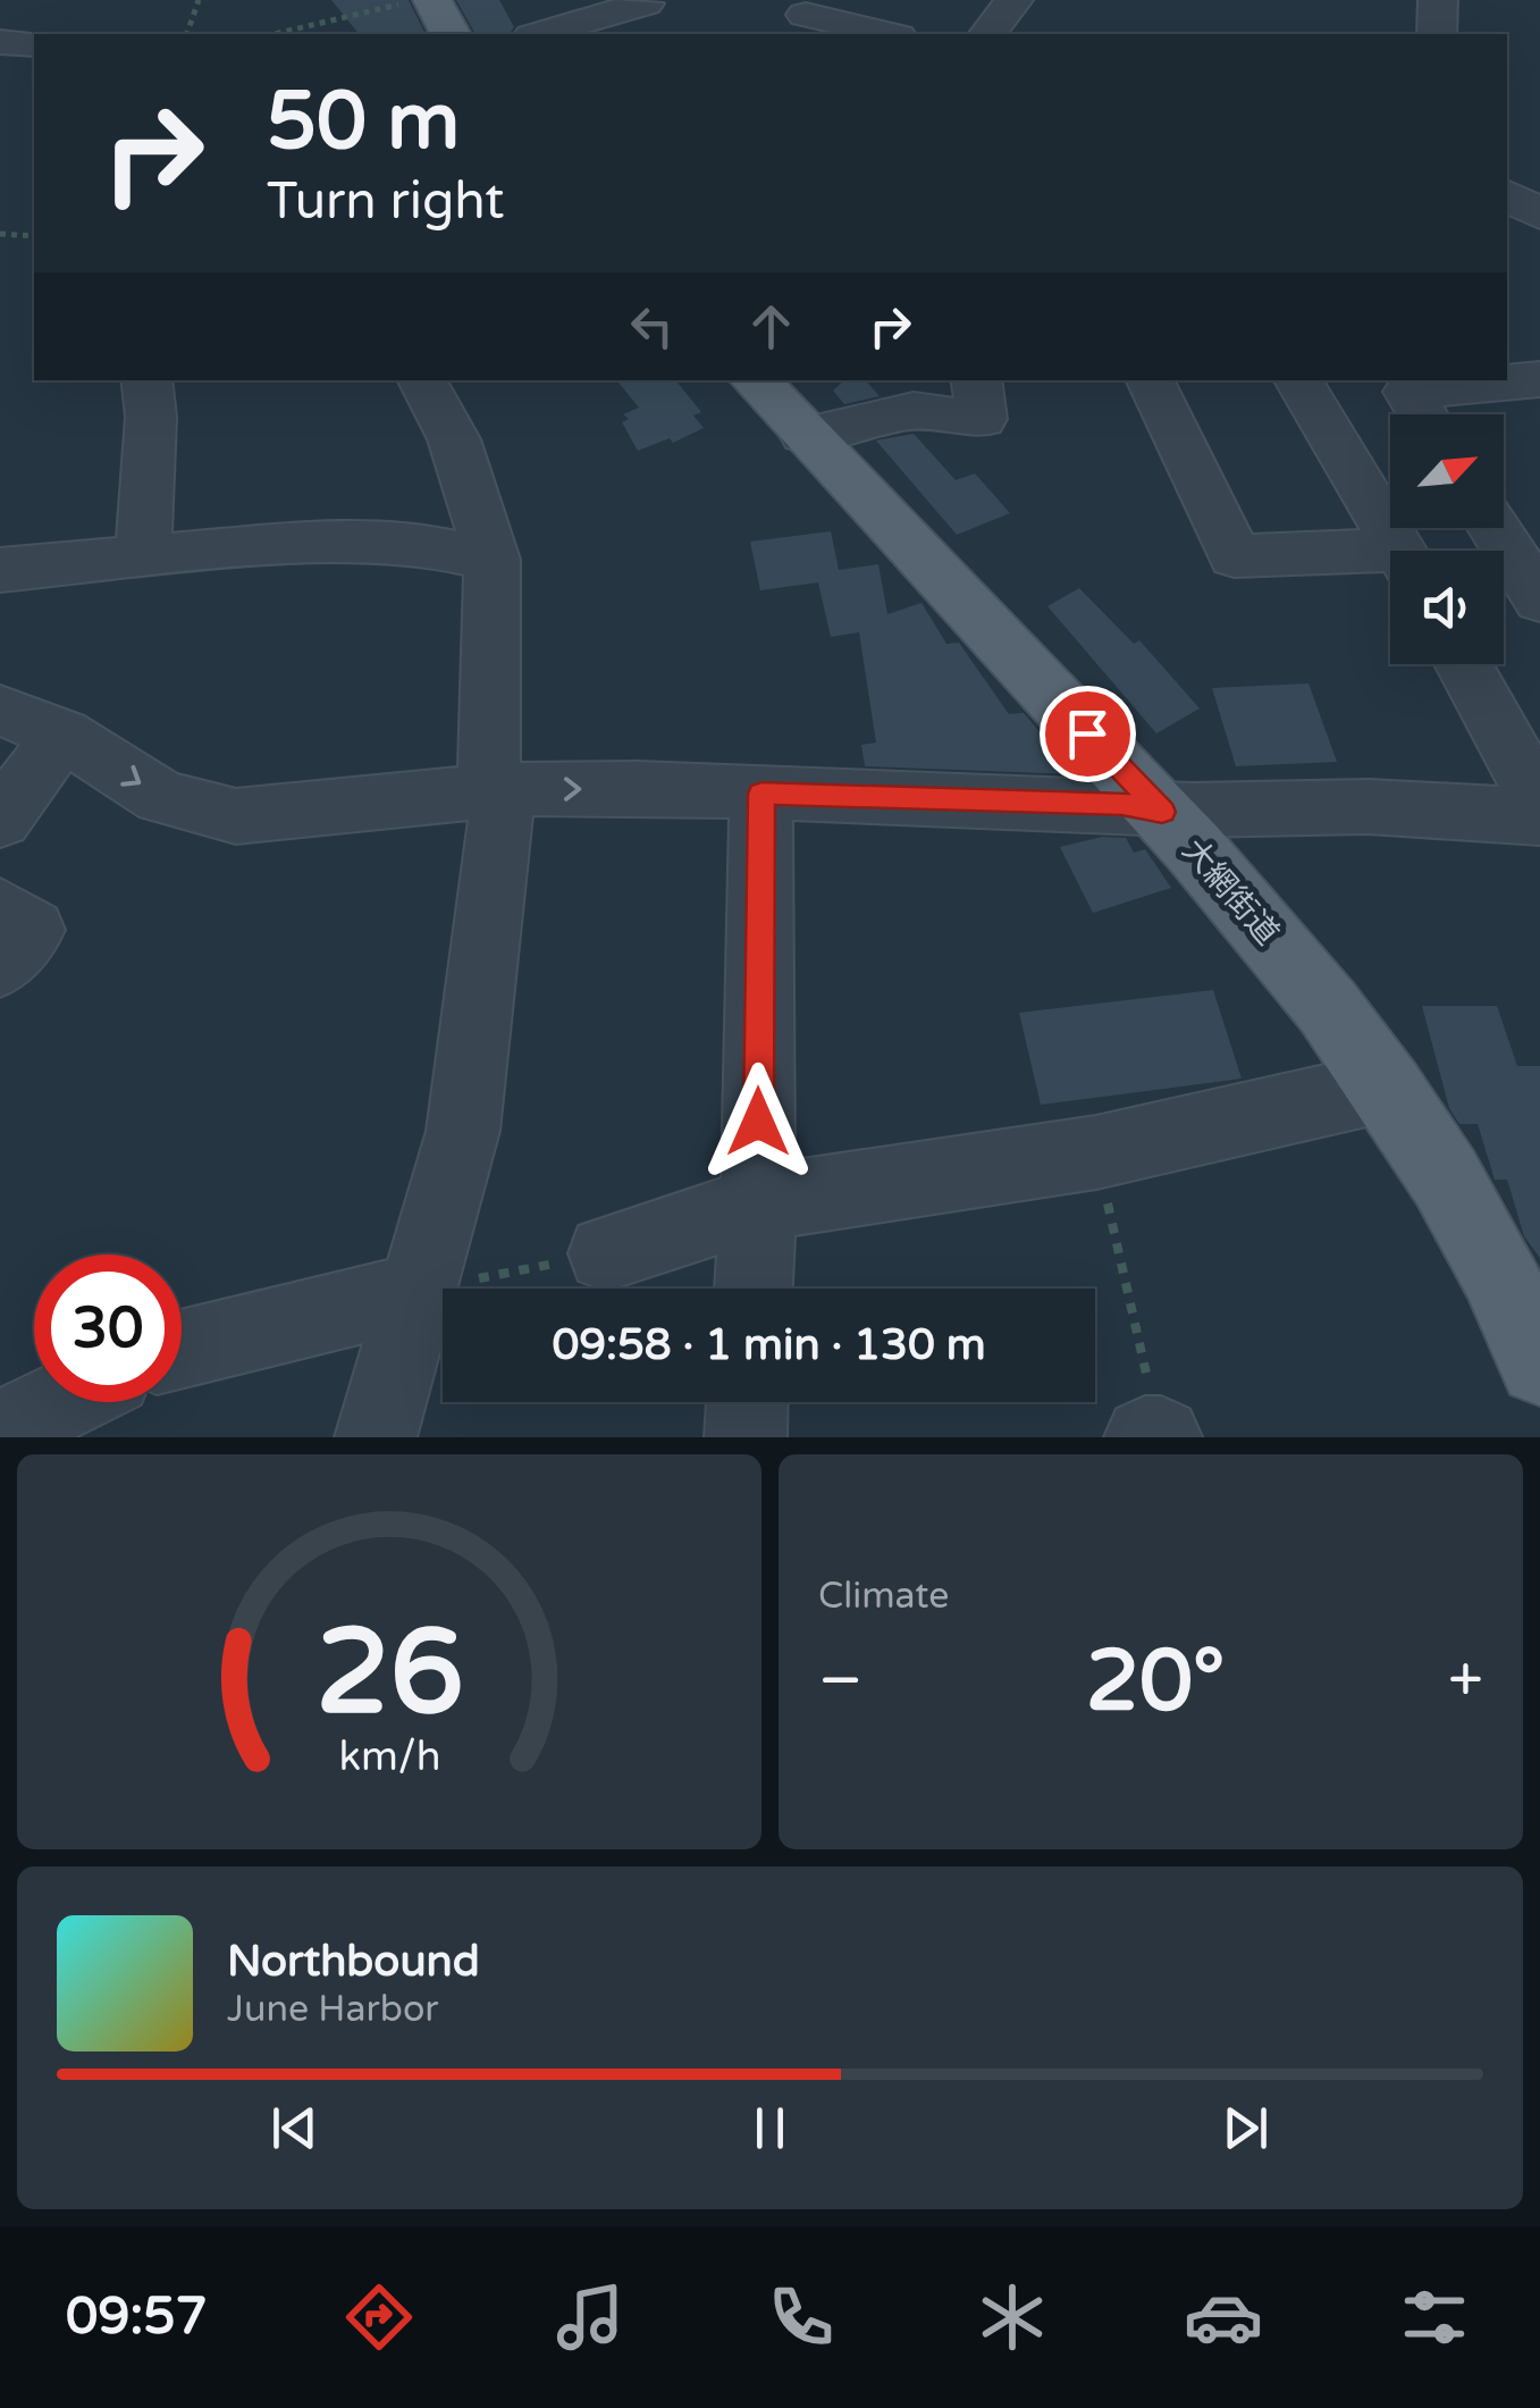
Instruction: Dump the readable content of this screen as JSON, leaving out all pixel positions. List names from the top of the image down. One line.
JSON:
{"streets":{"main road":["大網街道"]},"north":"top right","page":{"turn":["50 m","Turn right"],"limit":"30","trip":"09:58 · 1 min · 130 m","tile":"Climate","heat":["−","20°","+"],"song":["Northbound","June Harbor"],"tabs":"09:57","gauge":["26","km/h"]}}
